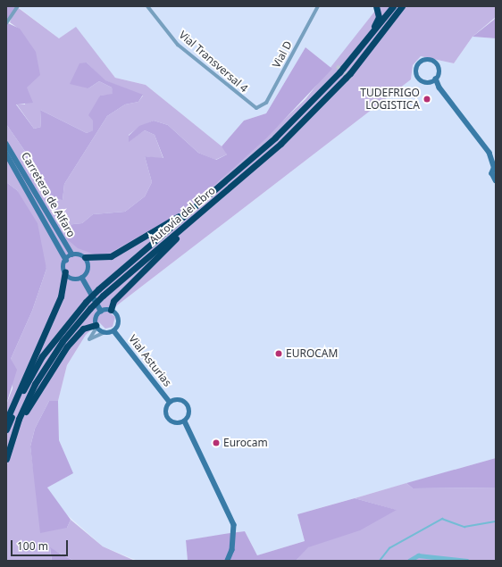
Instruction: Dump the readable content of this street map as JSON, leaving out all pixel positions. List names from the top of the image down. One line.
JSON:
{"streets":{"highway":["Autovía del Ebro"],"street":["Vial D","Vial Transversal 4","Carretera de Alfaro","Vial Asturias"]},"crossings":[["Vial D","Vial Transversal 4"]],"places":["TUDEFRIGO LOGISTICA","EUROCAM","Eurocam"],"scale_bar":"100 m"}
